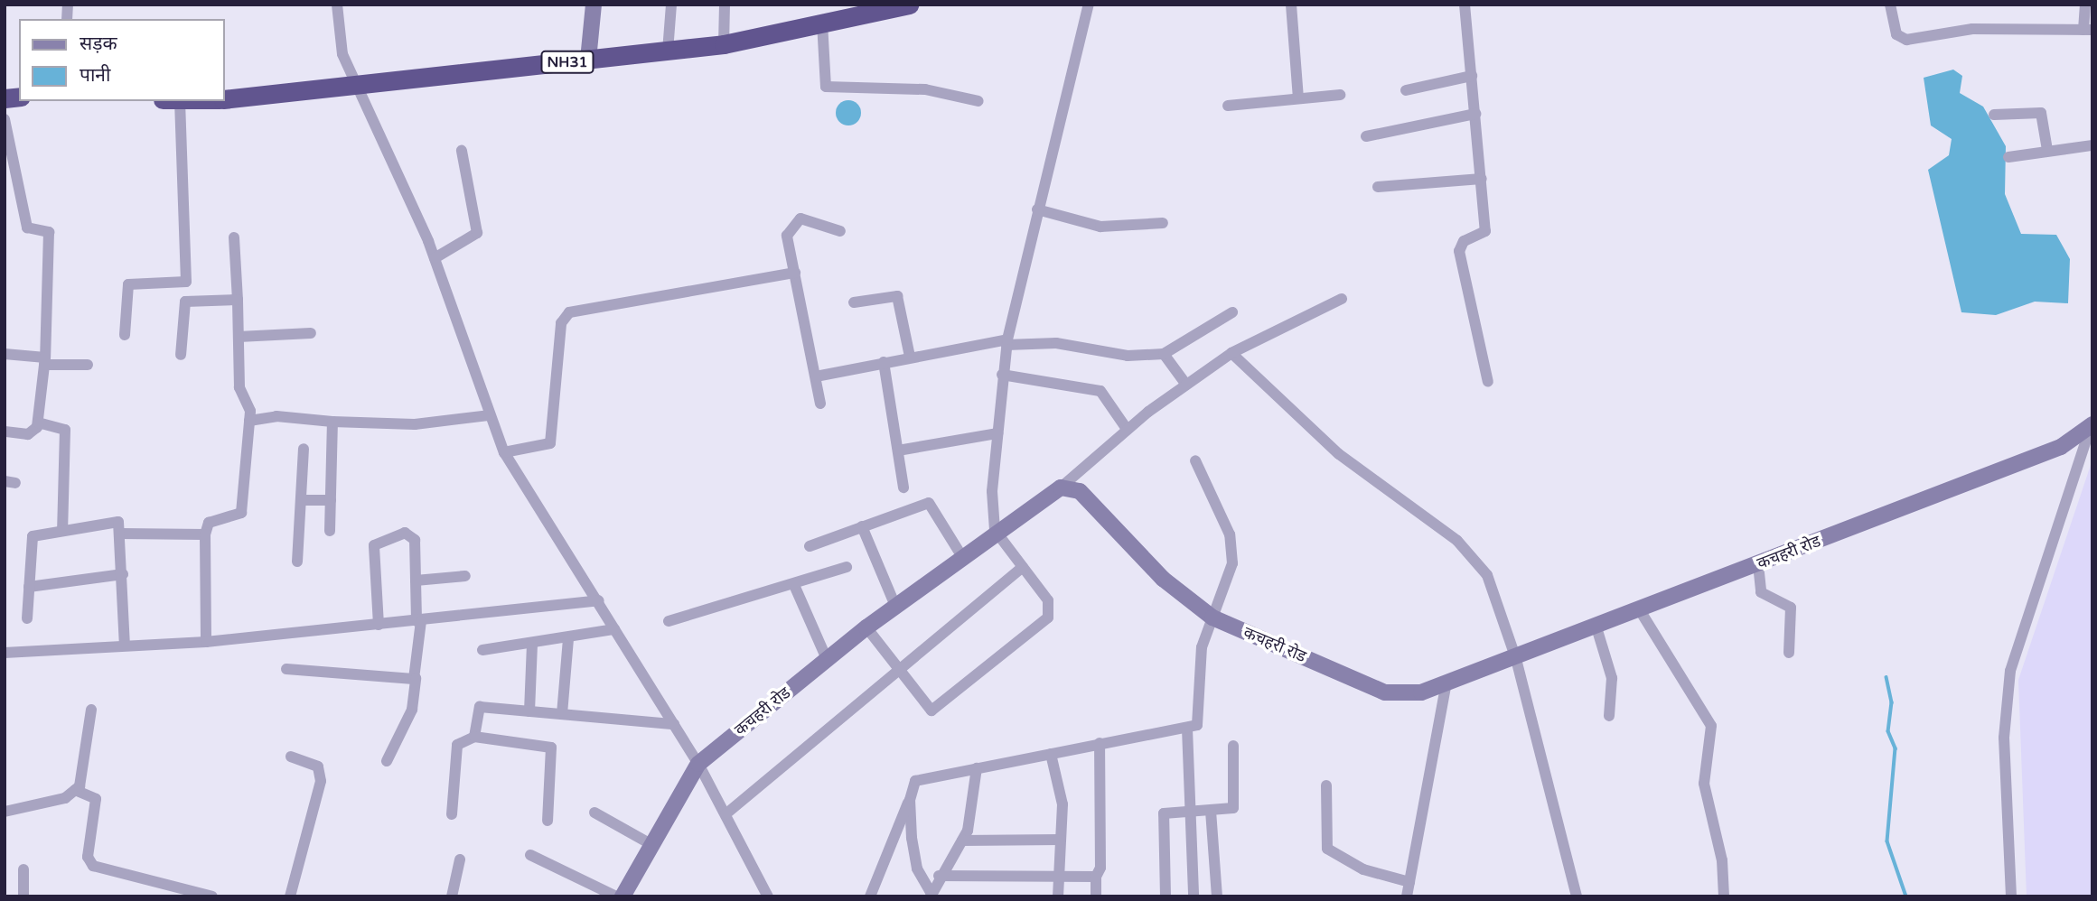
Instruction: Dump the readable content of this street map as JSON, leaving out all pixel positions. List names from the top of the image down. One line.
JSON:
{"streets":{"highway":["NH31"],"main road":["कचहरी रोड"]},"legend":["सड़क","पानी"]}
